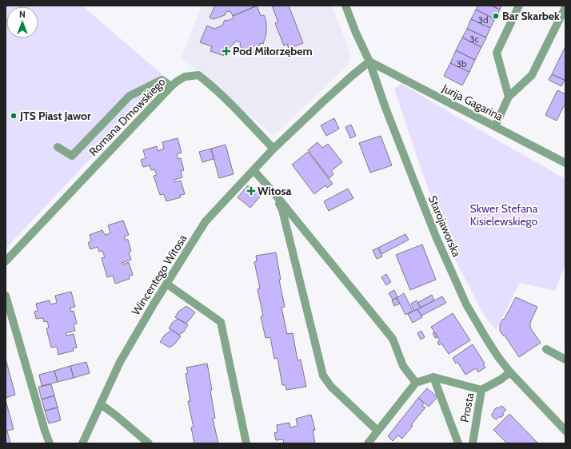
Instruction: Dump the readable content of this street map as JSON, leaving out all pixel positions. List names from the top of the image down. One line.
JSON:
{"streets":{"street":["Jurija Gagarina","Romana Dmowskiego","Starojaworska","Wincentego Witosa","Prosta"]},"crossings":[["Jurija Gagarina","Starojaworska"],["Jurija Gagarina","Wincentego Witosa"],["Romana Dmowskiego","Wincentego Witosa"],["Starojaworska","Wincentego Witosa"],["Starojaworska","Prosta"]],"parks":["Skwer Stefana Kisielewskiego"],"places":{"other":["Bar Skarbek","JTS Piast Jawor"],"health":["Pod Miłorzębem","Witosa"]},"house_numbers":["3d","3c","3b"],"north":"top"}
